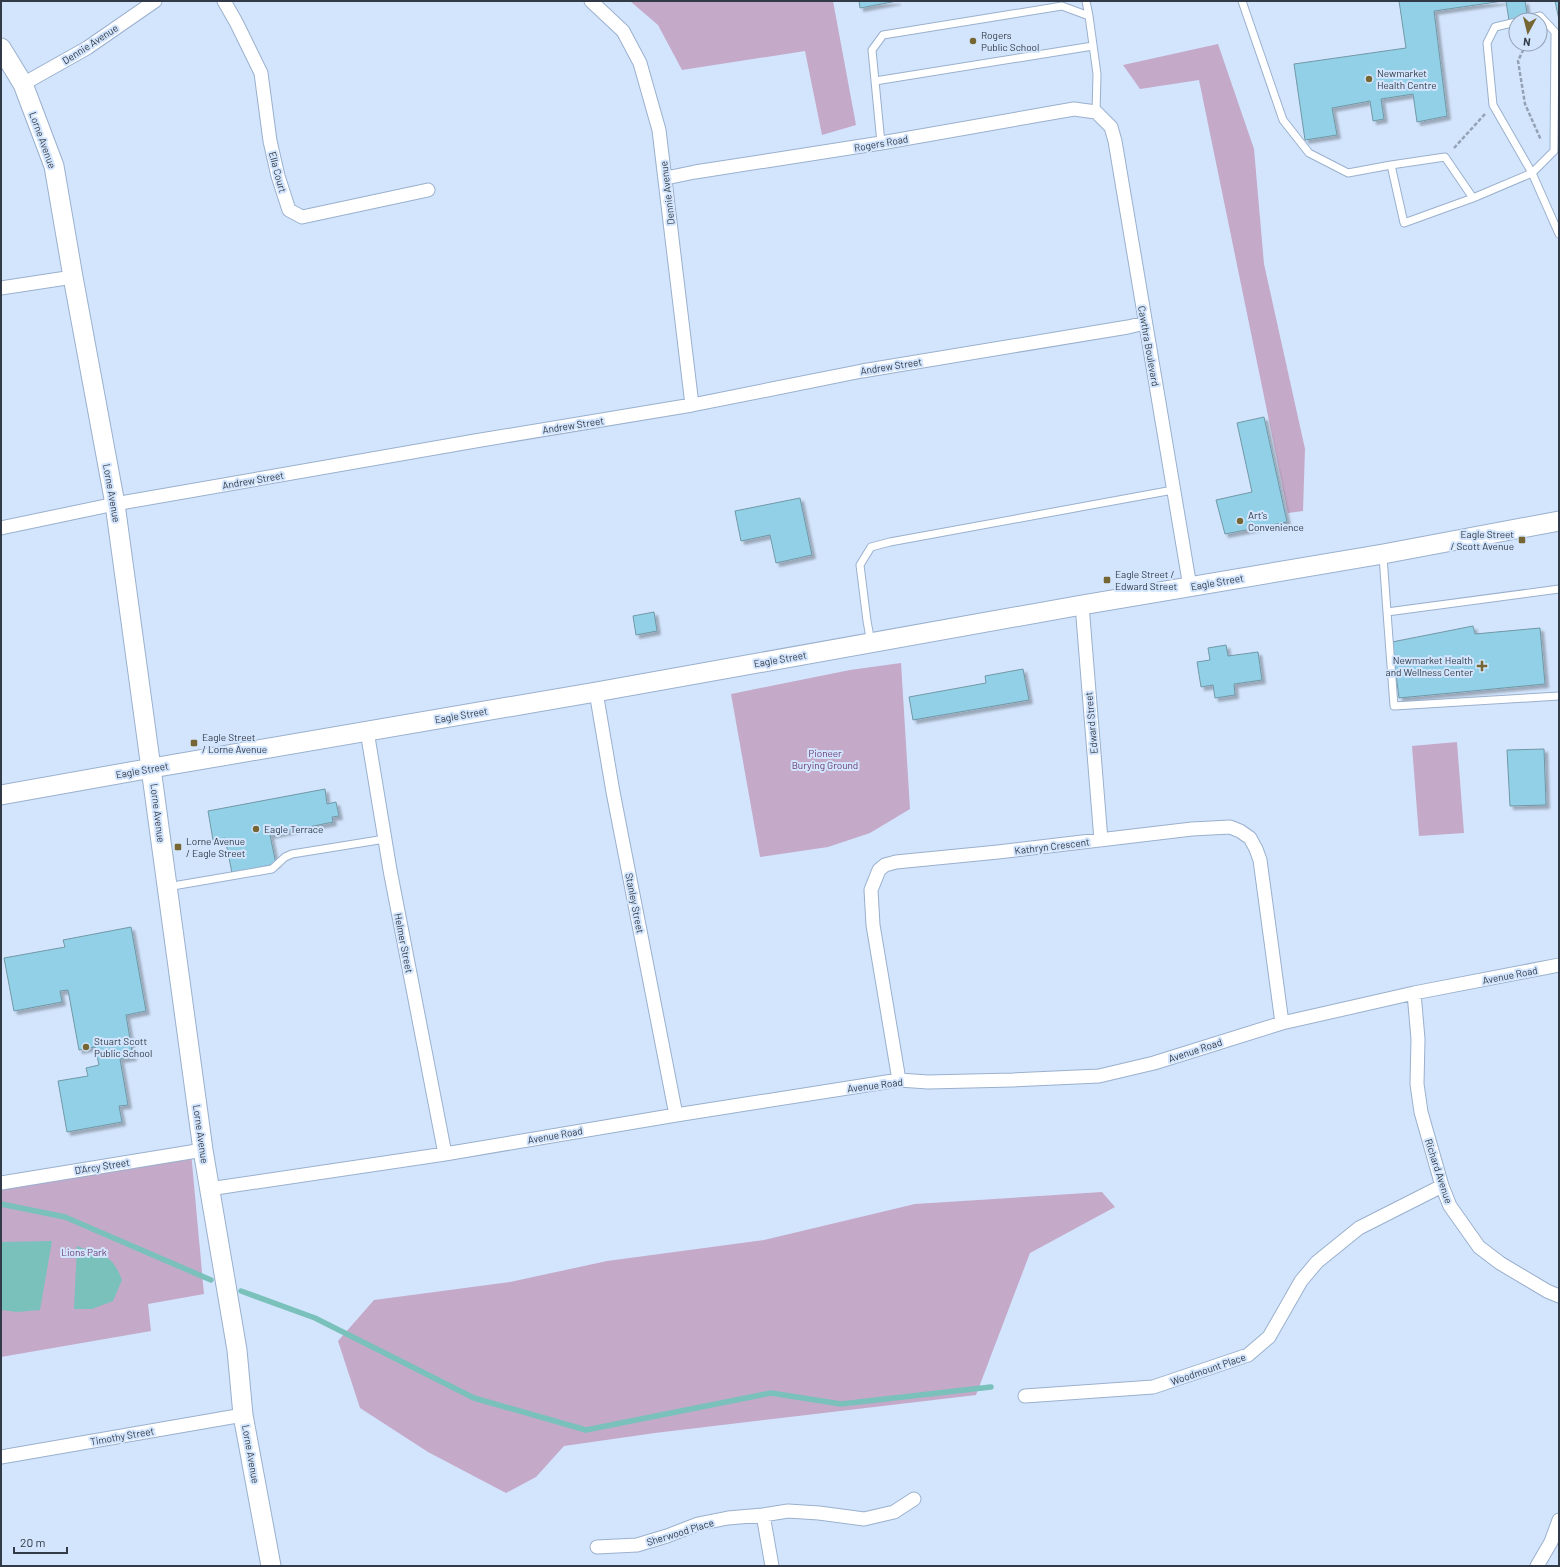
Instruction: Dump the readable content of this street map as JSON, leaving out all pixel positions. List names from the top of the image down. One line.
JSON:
{"streets":{"main road":["Lorne Avenue","Eagle Street"],"street":["Dennie Avenue","Rogers Road","Ella Court","Cawthra Boulevard","Andrew Street","Edward Street","Kathryn Crescent","Stanley Street","Helmer Street","Avenue Road","D'Arcy Street","Richard Avenue","Woodmount Place","Timothy Street","Sherwood Place"]},"crossings":[["Dennie Avenue","Lorne Avenue"],["Dennie Avenue","Rogers Road"],["Dennie Avenue","Andrew Street"],["Lorne Avenue","Andrew Street"],["Lorne Avenue","Eagle Street"],["Lorne Avenue","Avenue Road"],["Lorne Avenue","D'Arcy Street"],["Lorne Avenue","Timothy Street"],["Rogers Road","Cawthra Boulevard"],["Cawthra Boulevard","Andrew Street"],["Cawthra Boulevard","Eagle Street"],["Eagle Street","Edward Street"],["Eagle Street","Stanley Street"],["Eagle Street","Helmer Street"],["Edward Street","Kathryn Crescent"],["Kathryn Crescent","Avenue Road"],["Stanley Street","Avenue Road"],["Helmer Street","Avenue Road"],["Avenue Road","Richard Avenue"],["Richard Avenue","Woodmount Place"]],"parks":["Pioneer Burying Ground","Lions Park"],"places":{"other":["Rogers Public School","Newmarket Health Centre","Art's Convenience","Eagle Terrace","Stuart Scott Public School"],"transit":["Eagle Street / Scott Avenue","Eagle Street / Edward Street","Eagle Street / Lorne Avenue","Lorne Avenue / Eagle Street"],"health":["Newmarket Health and Wellness Center"]},"scale_bar":"20 m","north":"bottom"}
